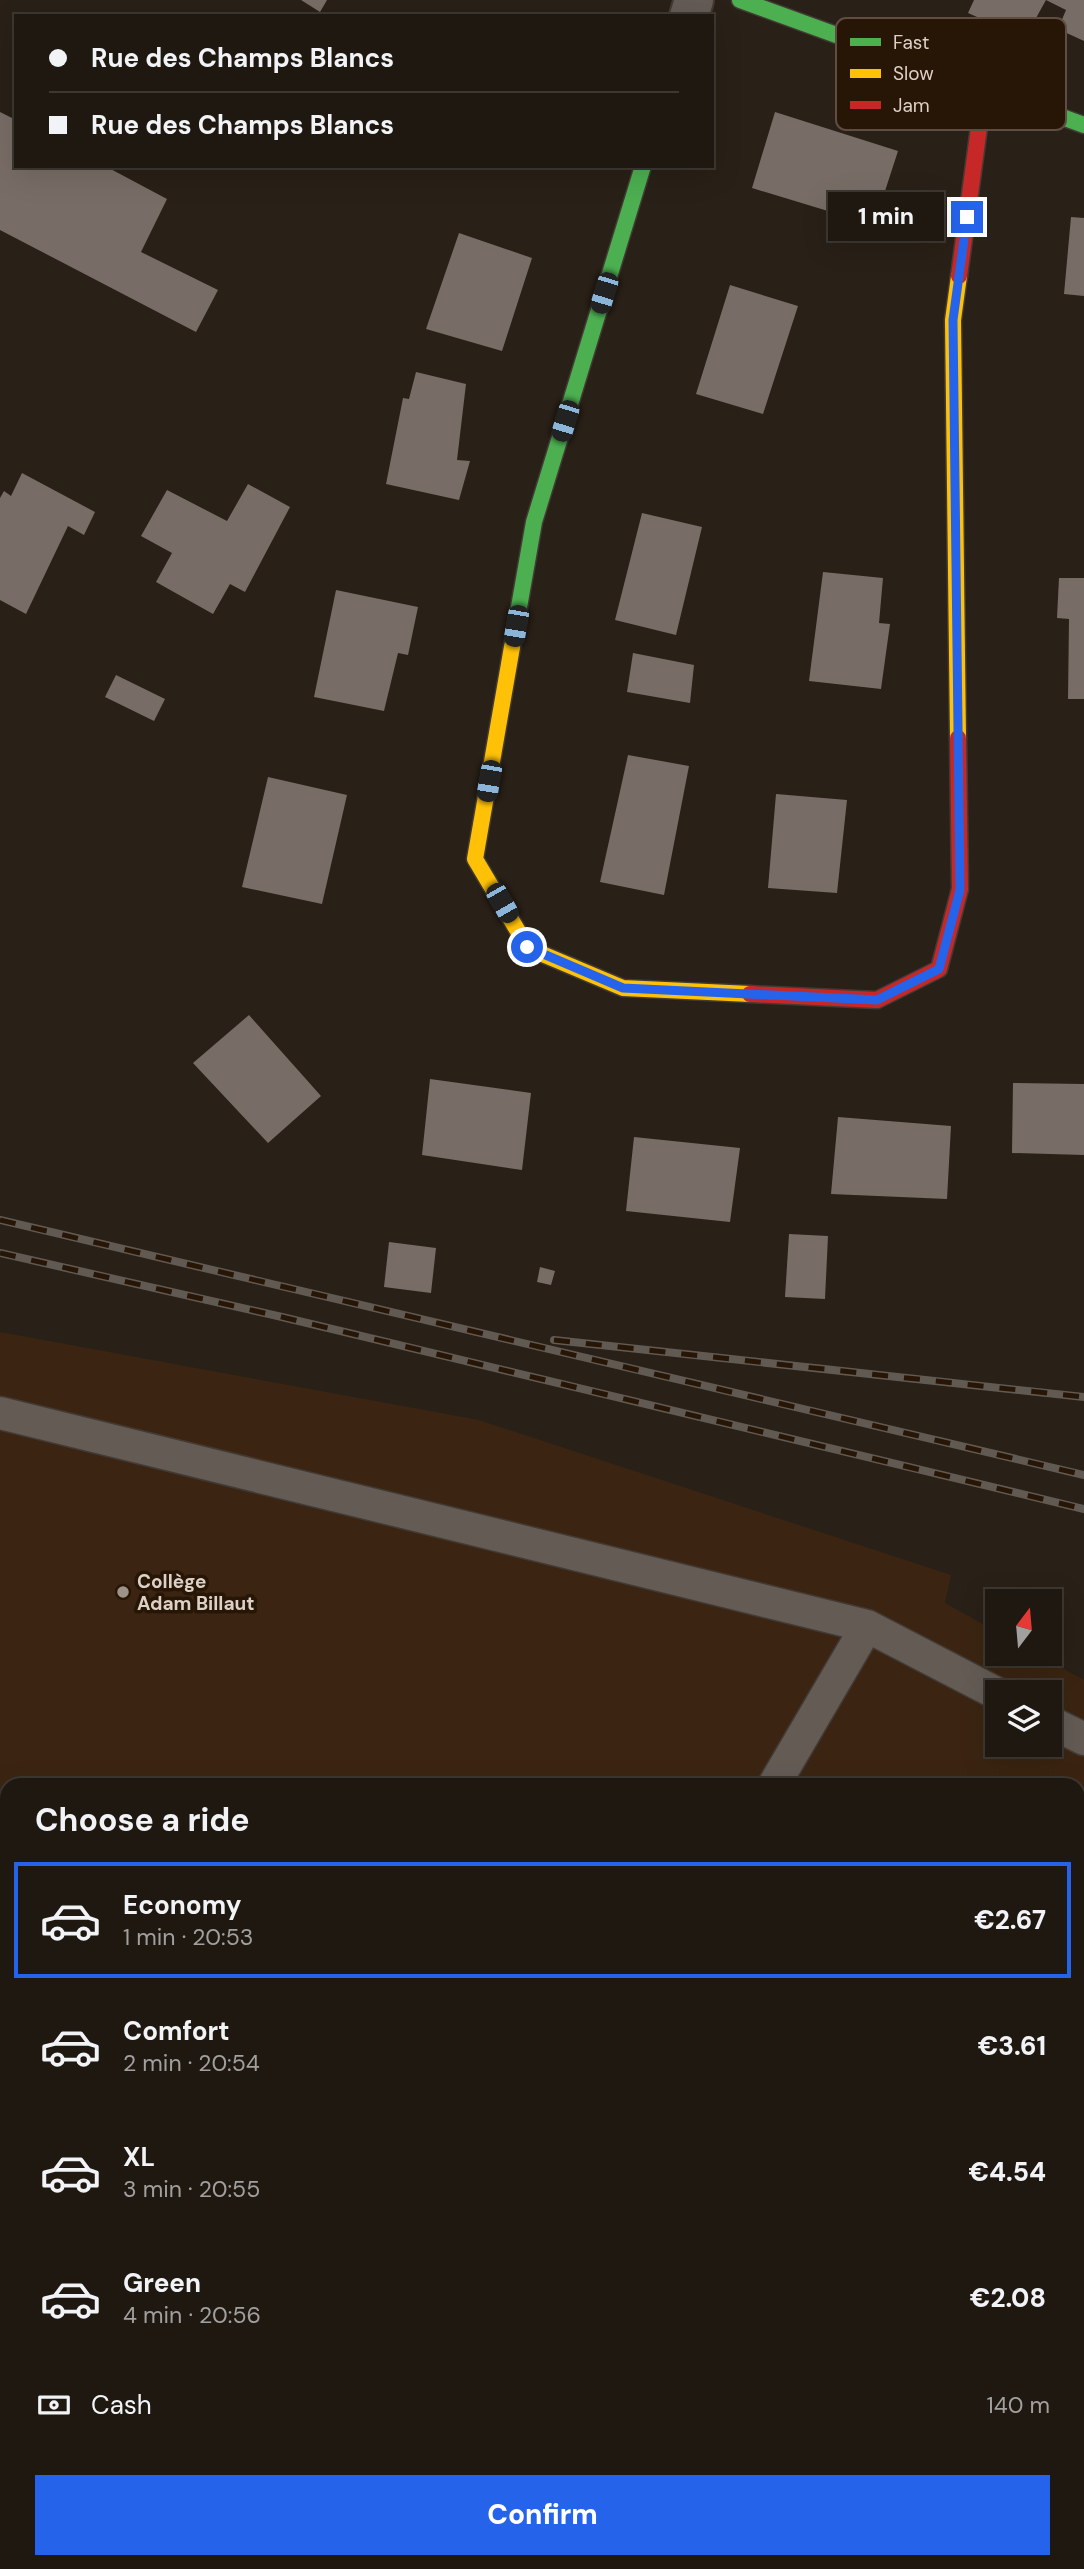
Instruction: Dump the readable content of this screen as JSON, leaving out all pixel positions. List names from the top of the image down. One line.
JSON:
{"places":["Collège Adam Billaut"],"legend":["Fast","Slow","Jam"],"north":"top","page":{"banner":["Rue des Champs Blancs","Rue des Champs Blancs"],"bubble":"1 min","heading":"Choose a ride","list":[{"name":"Economy","note":"1 min · 20:53","value":"€2.67"},{"name":"Comfort","note":"2 min · 20:54","value":"€3.61"},{"name":"XL","note":"3 min · 20:55","value":"€4.54"},{"name":"Green","note":"4 min · 20:56","value":"€2.08"}],"pay":["Cash","140 m"],"buttons":"Confirm"}}
